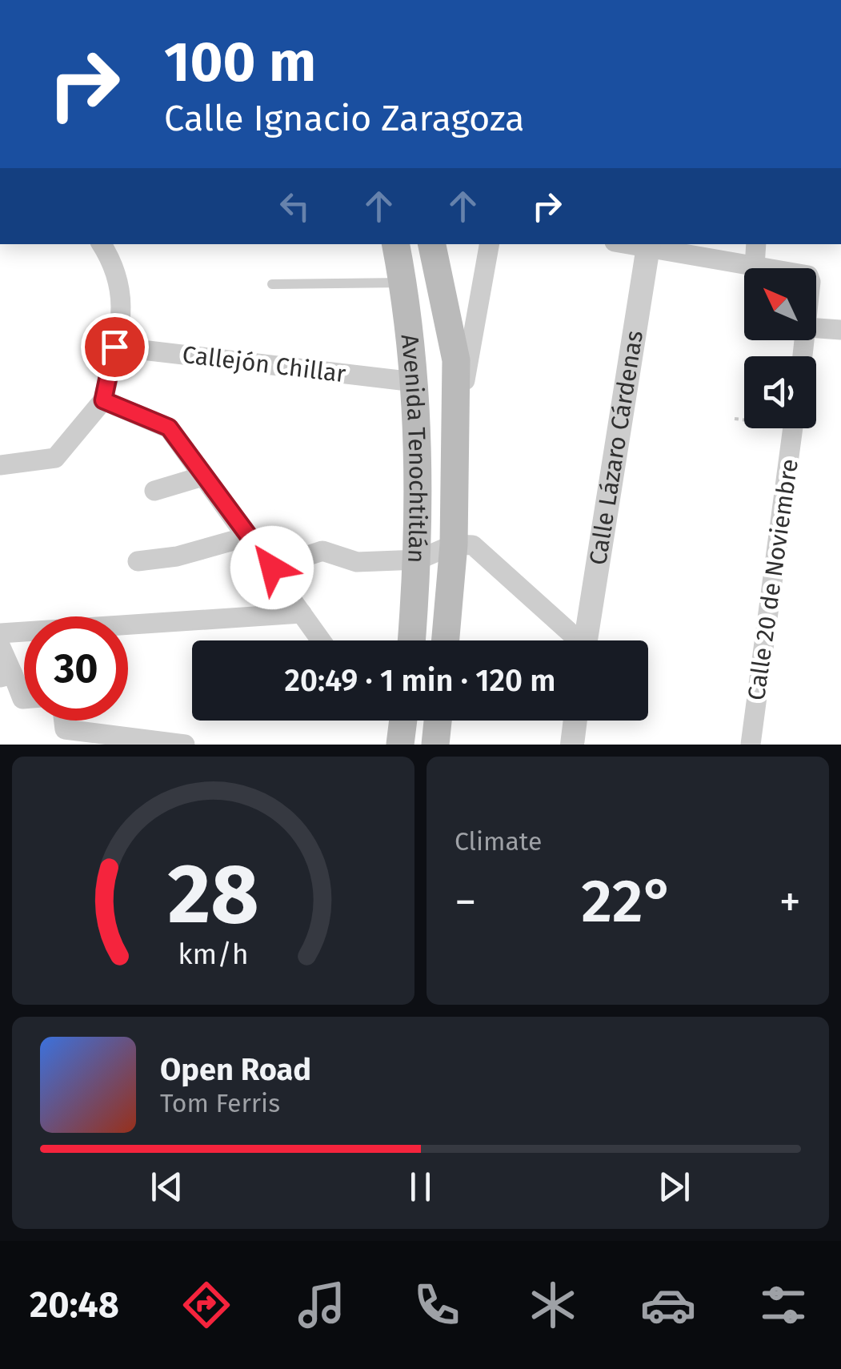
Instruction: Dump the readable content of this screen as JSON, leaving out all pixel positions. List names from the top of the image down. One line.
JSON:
{"streets":{"main road":["Avenida Tenochtitlán"],"street":["Callejón Chillar","Calle Lázaro Cárdenas","Calle 20 de Noviembre"]},"crossings":[["Callejón Chillar","Avenida Tenochtitlán"]],"north":"top left","page":{"turn":["100 m","Calle Ignacio Zaragoza"],"limit":"30","trip":"20:49 · 1 min · 120 m","tile":"Climate","heat":["−","22°","+"],"song":["Open Road","Tom Ferris"],"tabs":"20:48","gauge":["28","km/h"]}}
